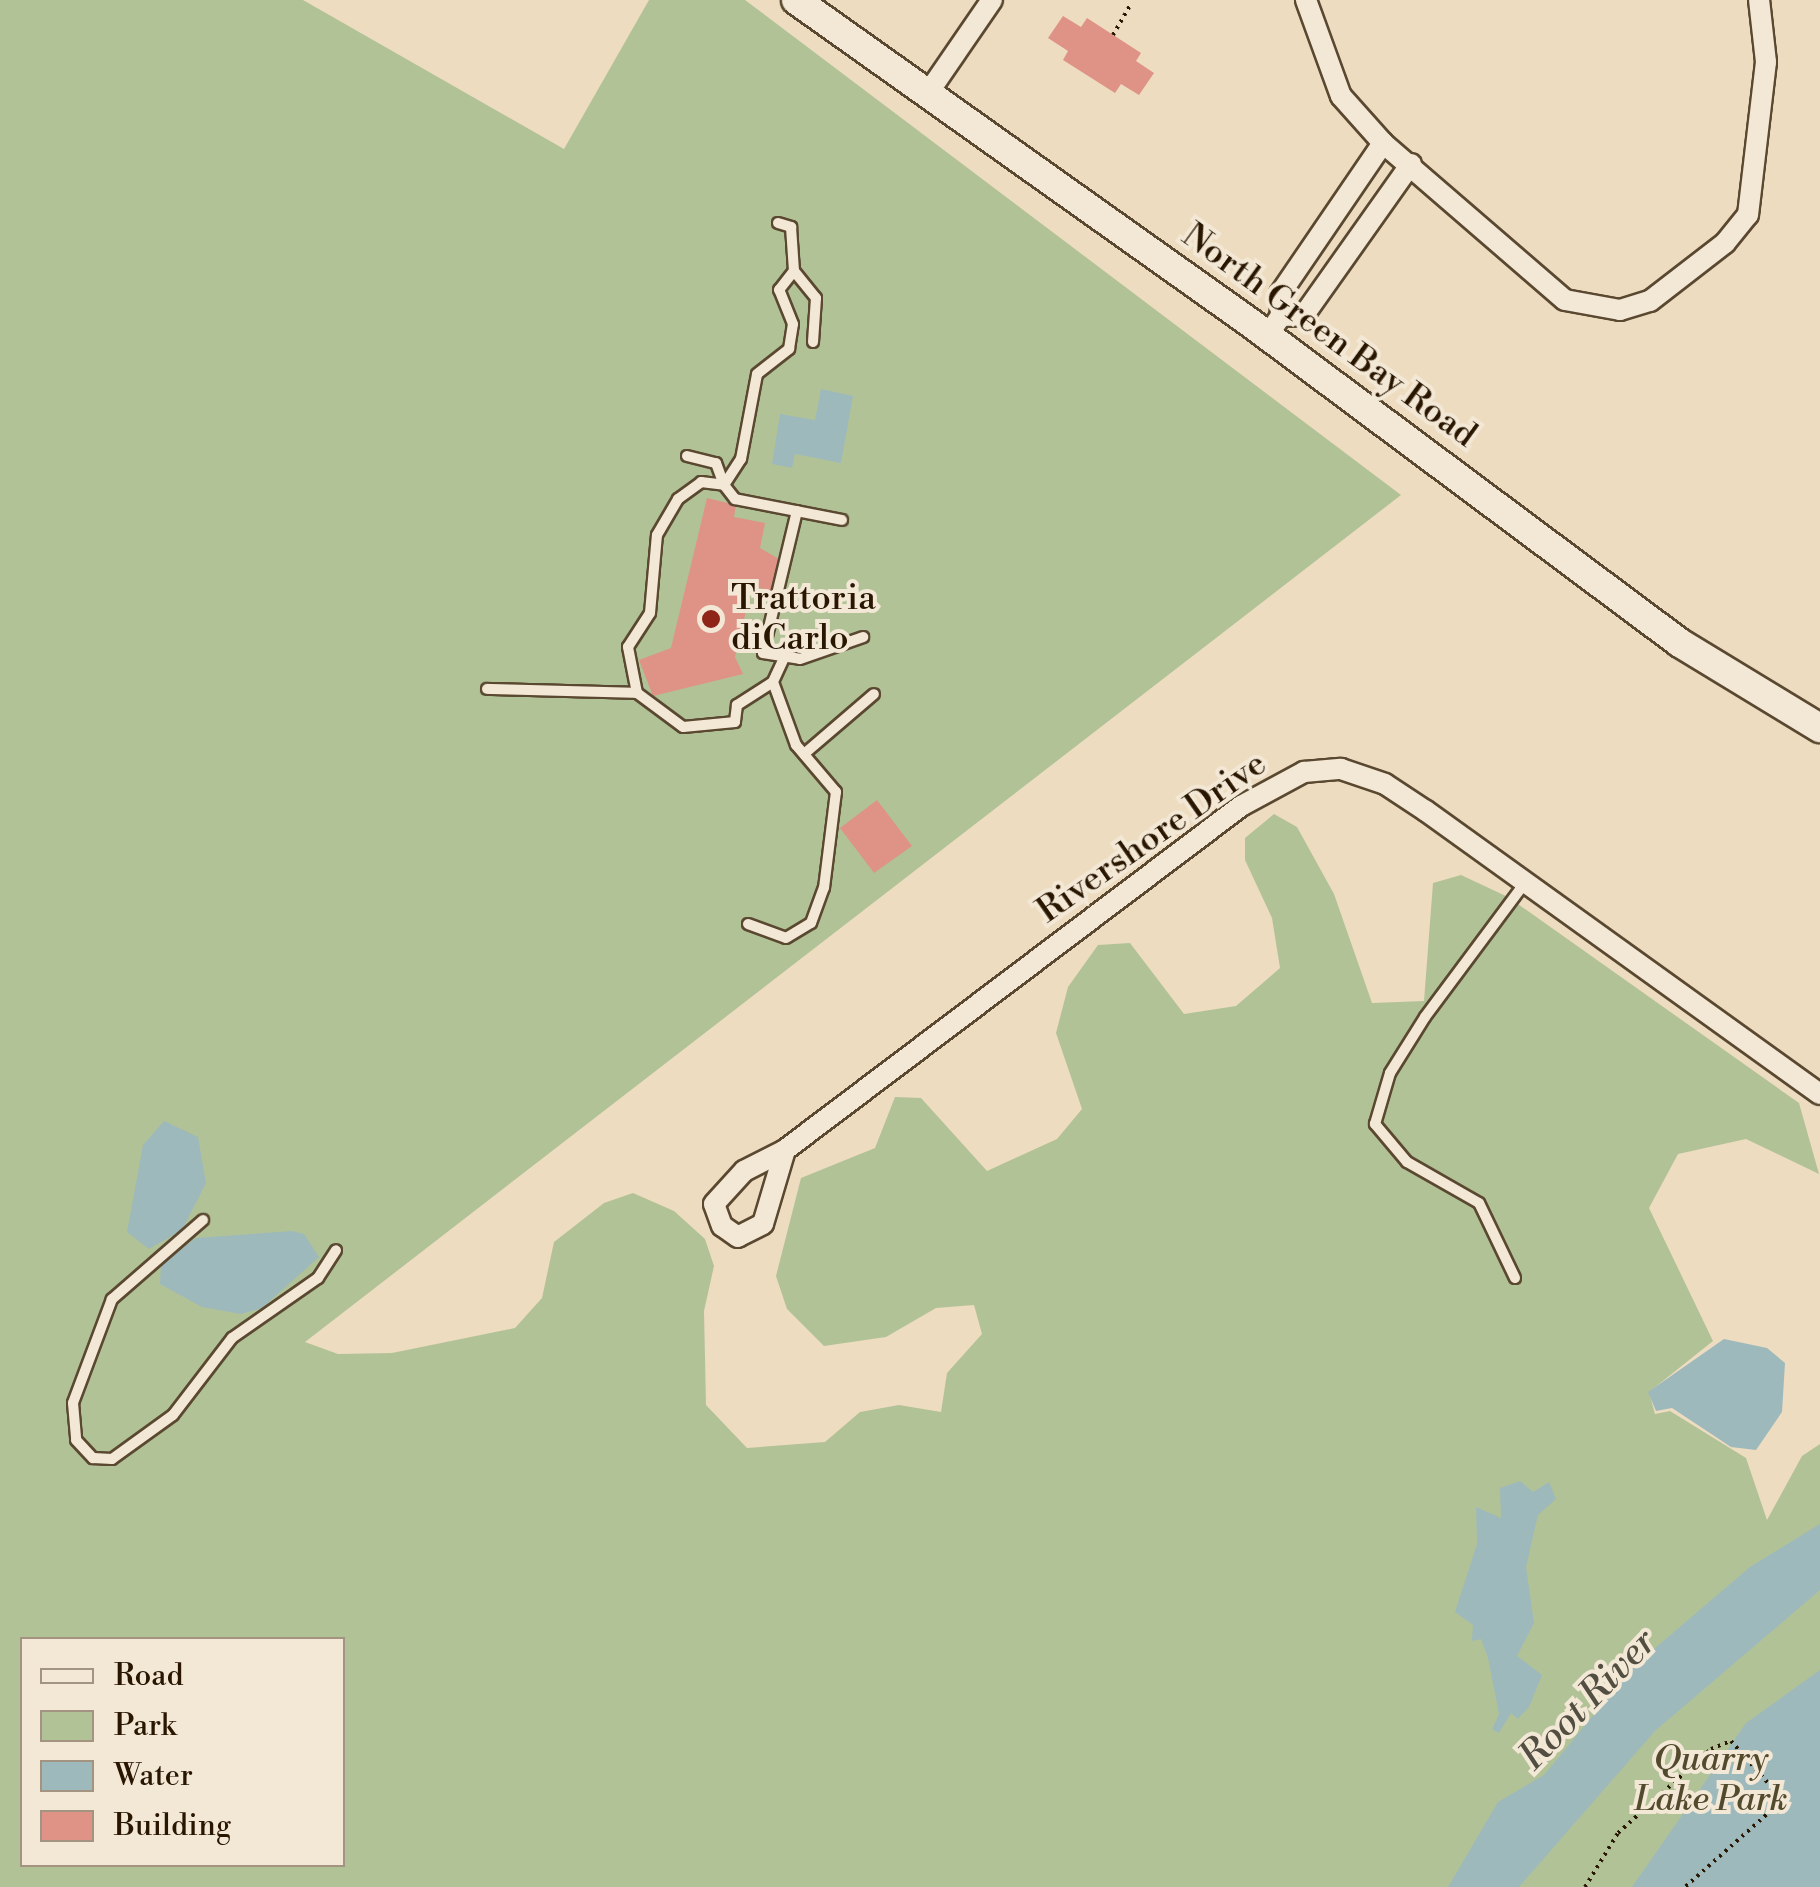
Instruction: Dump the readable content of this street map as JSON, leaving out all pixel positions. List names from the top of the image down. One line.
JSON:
{"streets":{"street":["North Green Bay Road","Rivershore Drive"]},"water":["Root River"],"parks":["Quarry Lake Park"],"places":["Trattoria diCarlo"],"legend":["Road","Park","Water","Building"]}
